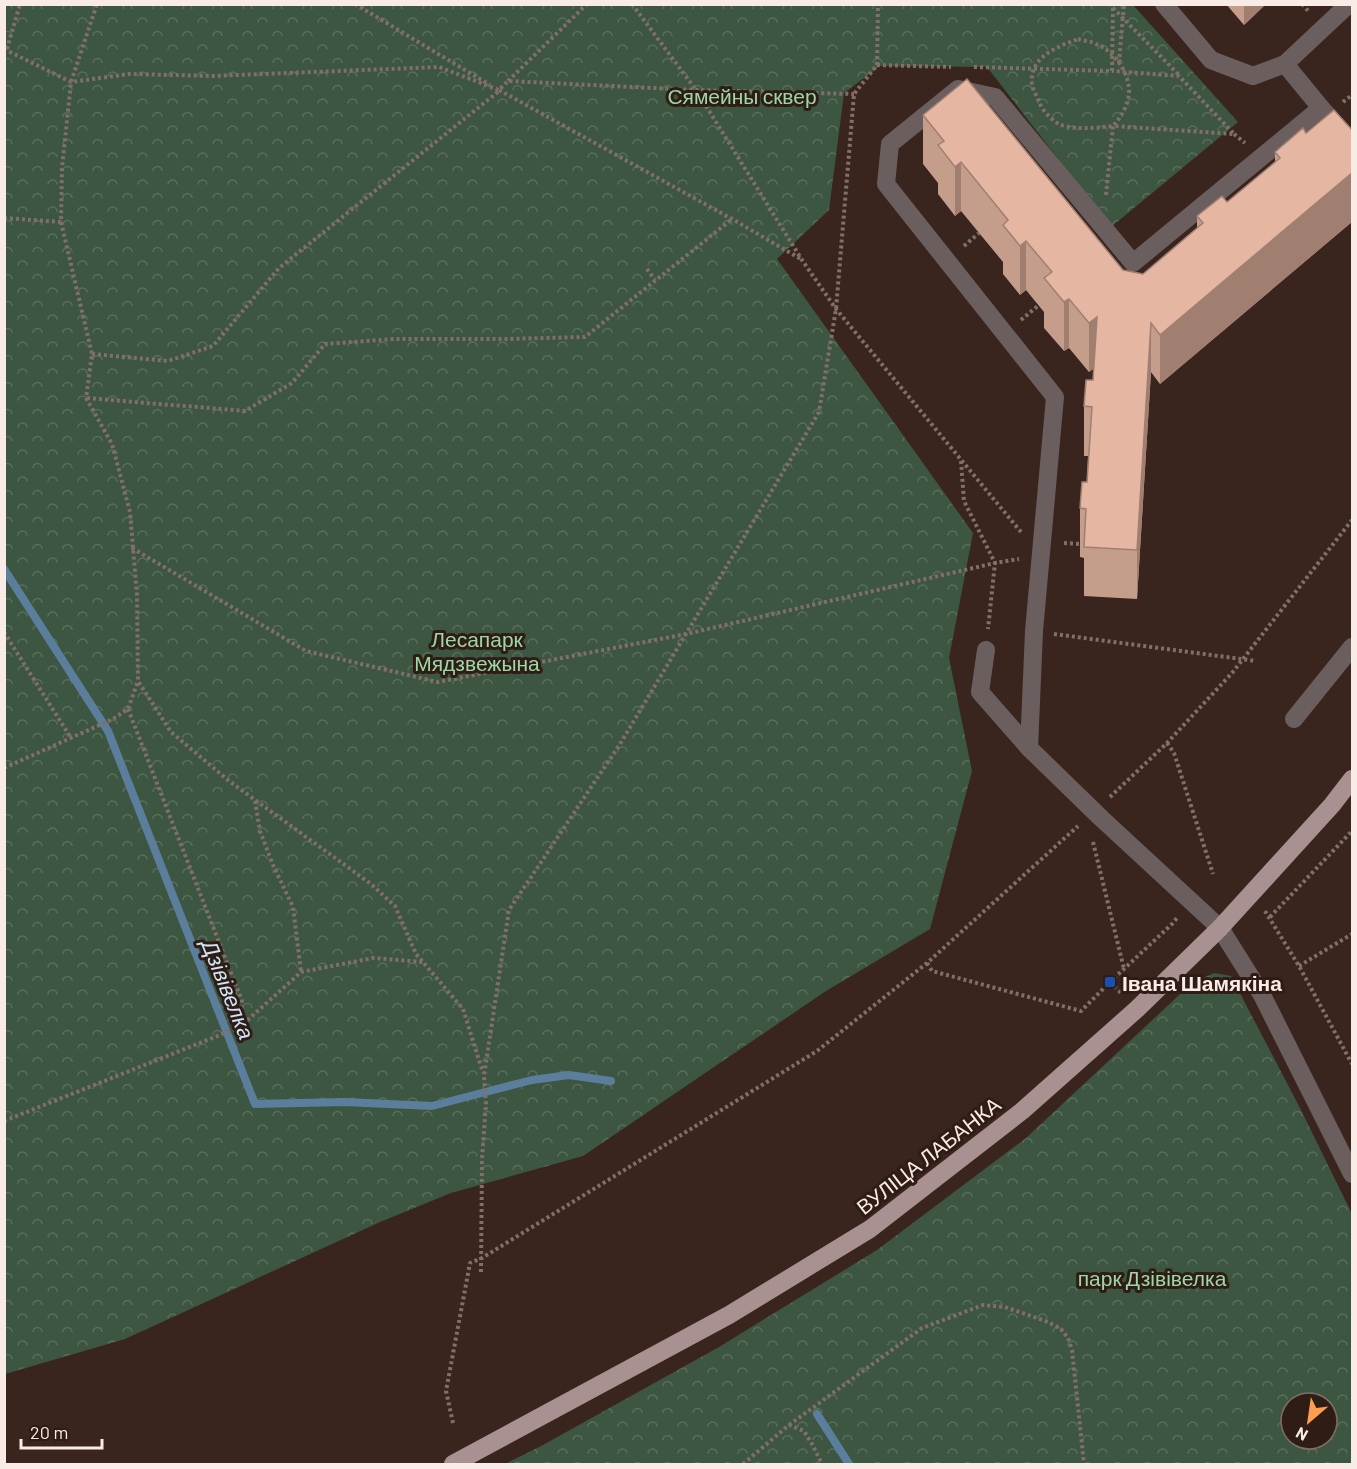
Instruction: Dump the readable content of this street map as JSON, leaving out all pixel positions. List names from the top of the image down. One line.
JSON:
{"streets":{"main road":["ВУЛІЦА ЛАБАНКА"]},"water":["Дзівівелка"],"parks":["Сямейны сквер","Лесапарк Мядзвежына","парк Дзівівелка"],"places":{"transit":["Івана Шамякіна"]},"scale_bar":"20 m","north":"bottom left"}
